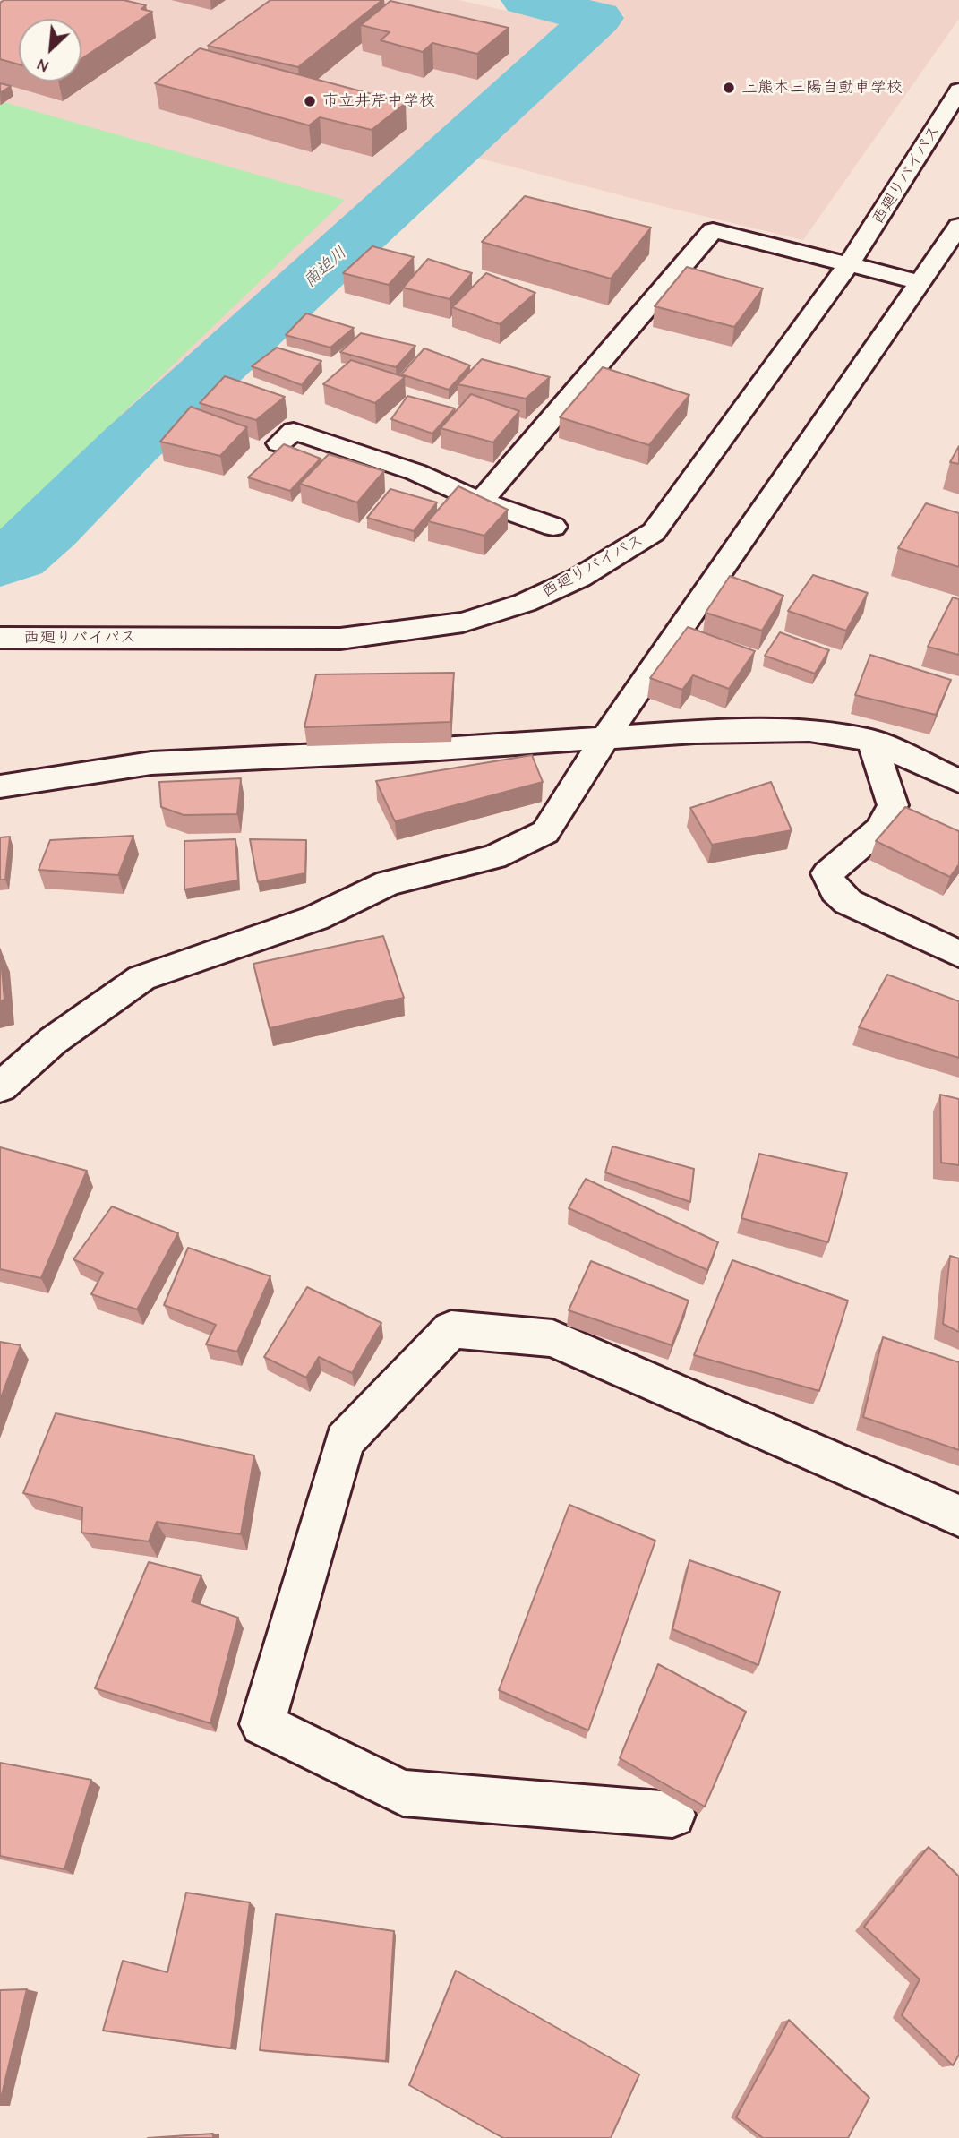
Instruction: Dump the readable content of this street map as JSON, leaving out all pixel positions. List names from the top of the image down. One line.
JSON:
{"streets":{"street":["西廻りバイパス"]},"water":["南迫川"],"places":["上熊本三陽自動車学校","市立井芹中学校"],"north":"bottom left"}
